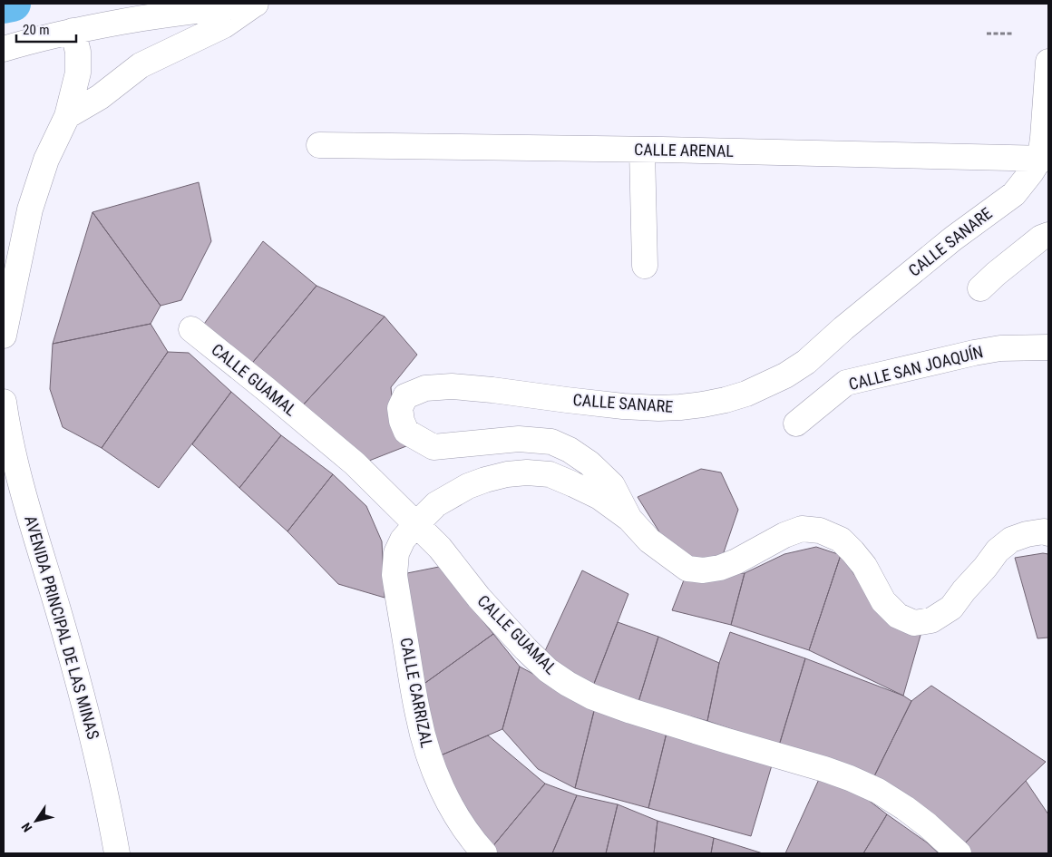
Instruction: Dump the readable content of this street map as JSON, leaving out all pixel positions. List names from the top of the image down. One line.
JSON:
{"streets":{"street":["CALLE ARENAL","CALLE SANARE","CALLE SAN JOAQUÍN","CALLE GUAMAL","AVENIDA PRINCIPAL DE LAS MINAS","CALLE CARRIZAL"]},"crossings":[["CALLE ARENAL","CALLE SANARE"],["CALLE SANARE","CALLE CARRIZAL"],["CALLE GUAMAL","CALLE CARRIZAL"]],"scale_bar":"20 m","north":"bottom left"}
